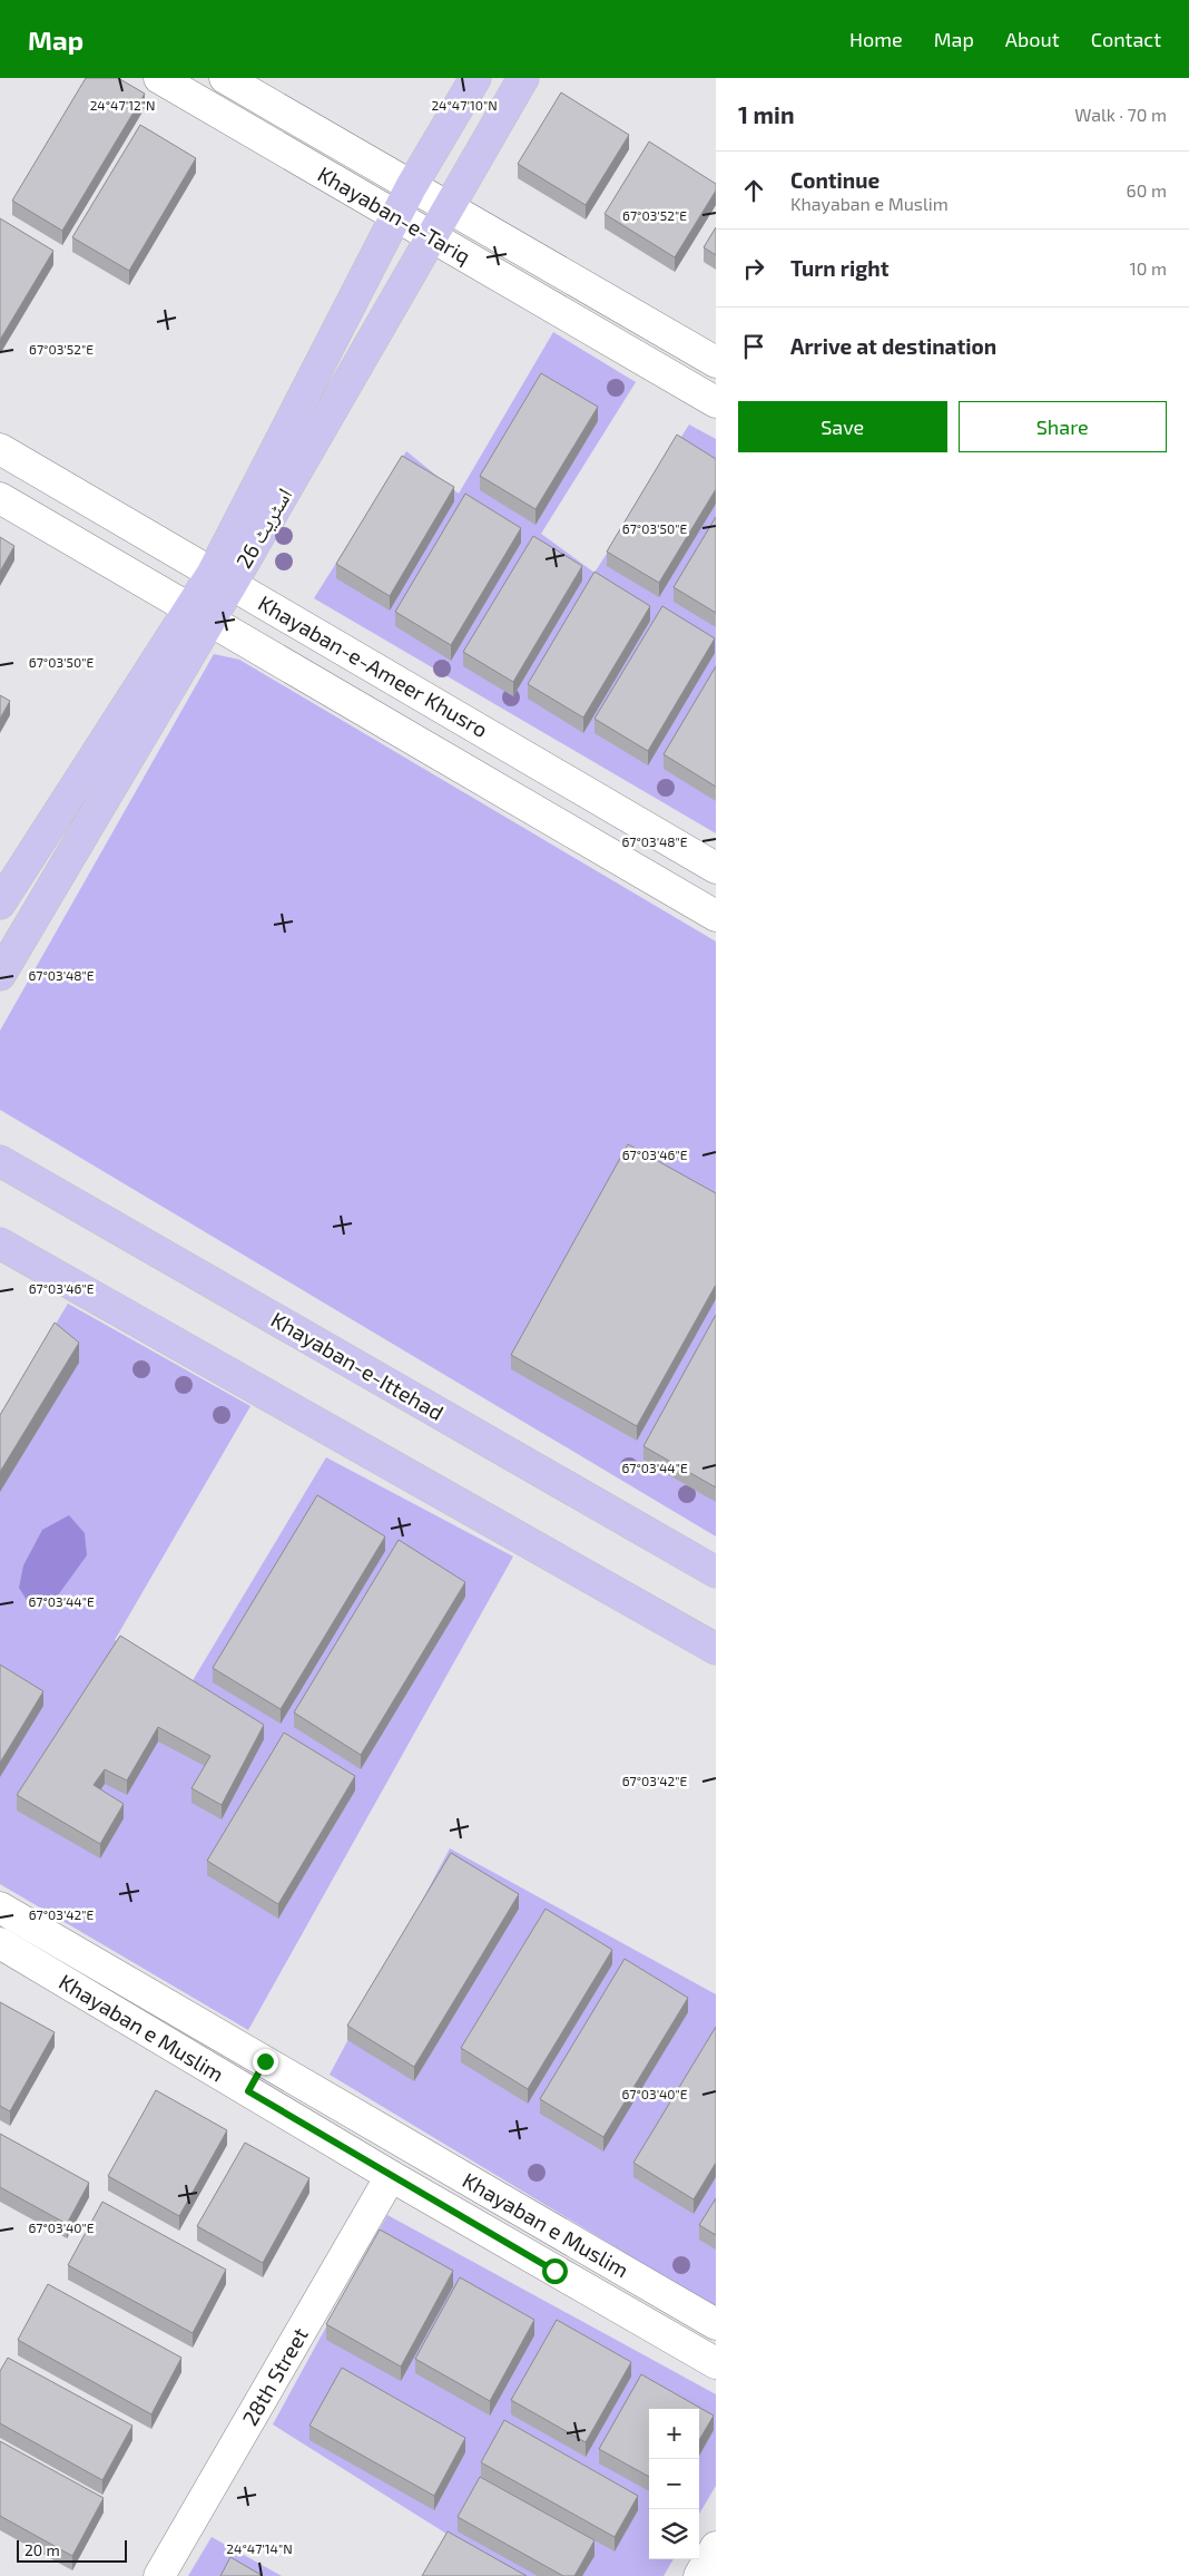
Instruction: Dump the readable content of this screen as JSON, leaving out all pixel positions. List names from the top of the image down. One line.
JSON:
{"streets":{"main road":["اسٹریٹ 26","Khayaban-e-Ittehad"],"street":["Khayaban-e-Tariq","Khayaban-e-Ameer Khusro","Khayaban e Muslim","28th Street"]},"crossings":[["Khayaban-e-Tariq","اسٹریٹ 26"],["اسٹریٹ 26","Khayaban-e-Ameer Khusro"],["Khayaban e Muslim","28th Street"]],"scale_bar":"20 m","page":{"header":"Map","nav":["Home","Map","About","Contact"],"heading":["1 min","Walk · 70 m"],"list":[["Continue","Khayaban e Muslim","60 m"],["Turn right","10 m"],"Arrive at destination"],"buttons":["Save","Share"],"map_buttons":["+","−"],"scale":"20 m"},"coordinates":["24°47'12\"N","24°47'10\"N","67°03'52\"E","67°03'50\"E","67°03'48\"E","67°03'46\"E","67°03'44\"E","67°03'42\"E","67°03'40\"E","24°47'14\"N"]}
